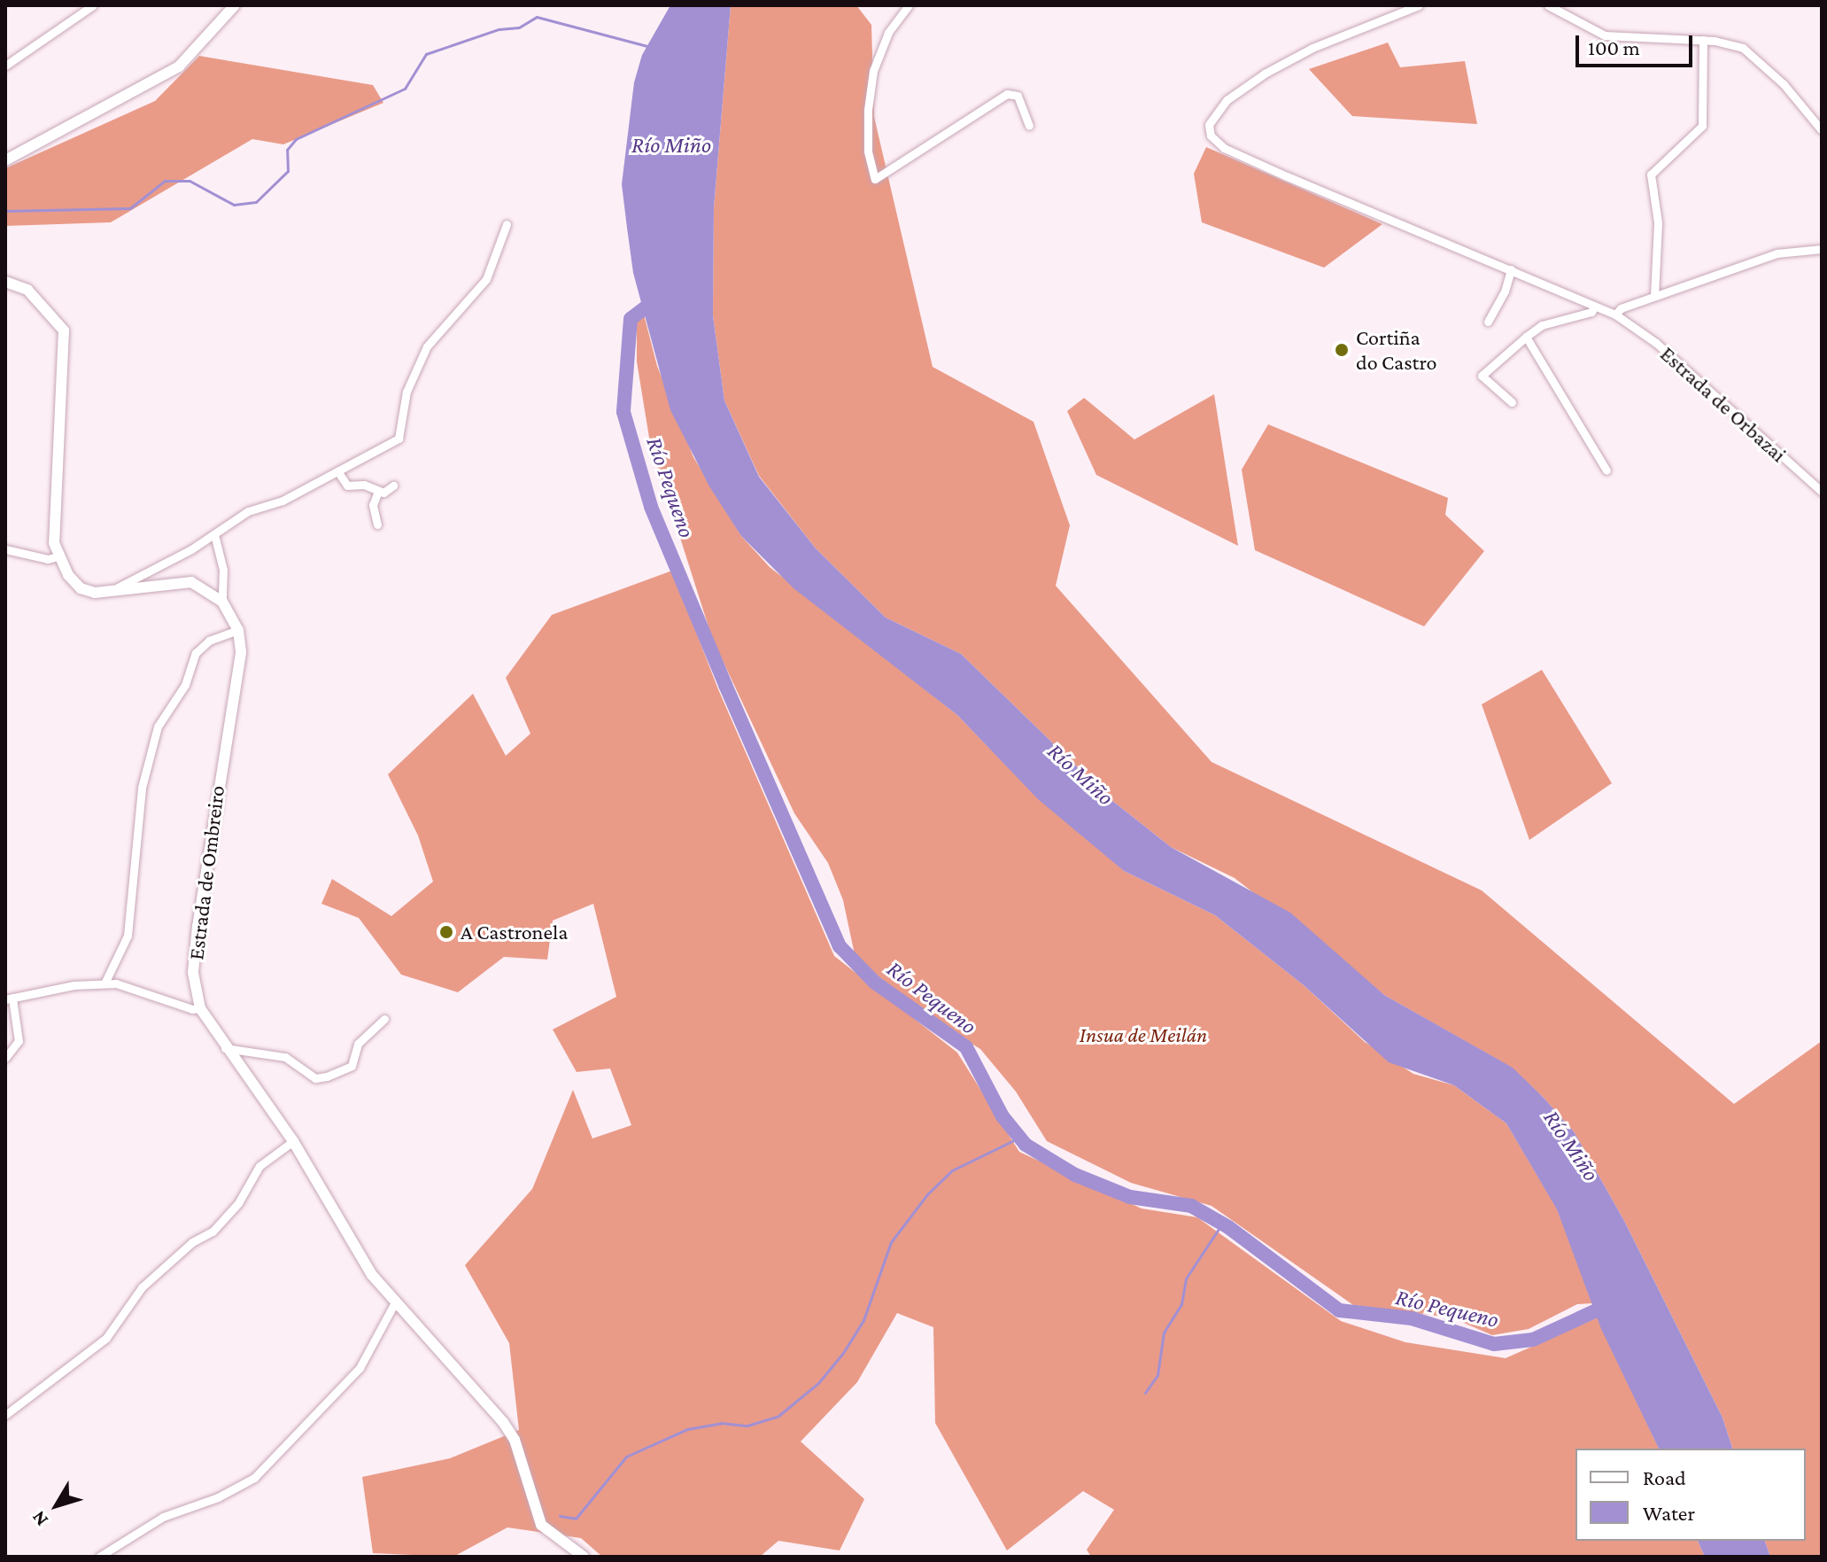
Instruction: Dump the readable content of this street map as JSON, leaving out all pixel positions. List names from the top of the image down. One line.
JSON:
{"streets":{"street":["Estrada de Orbazai","Estrada de Ombreiro"]},"water":["Río Miño","Río Pequeno"],"parks":["Insua de Meilán"],"places":["Cortiña do Castro","A Castronela"],"legend":["Road","Water"],"scale_bar":"100 m","north":"bottom left"}
